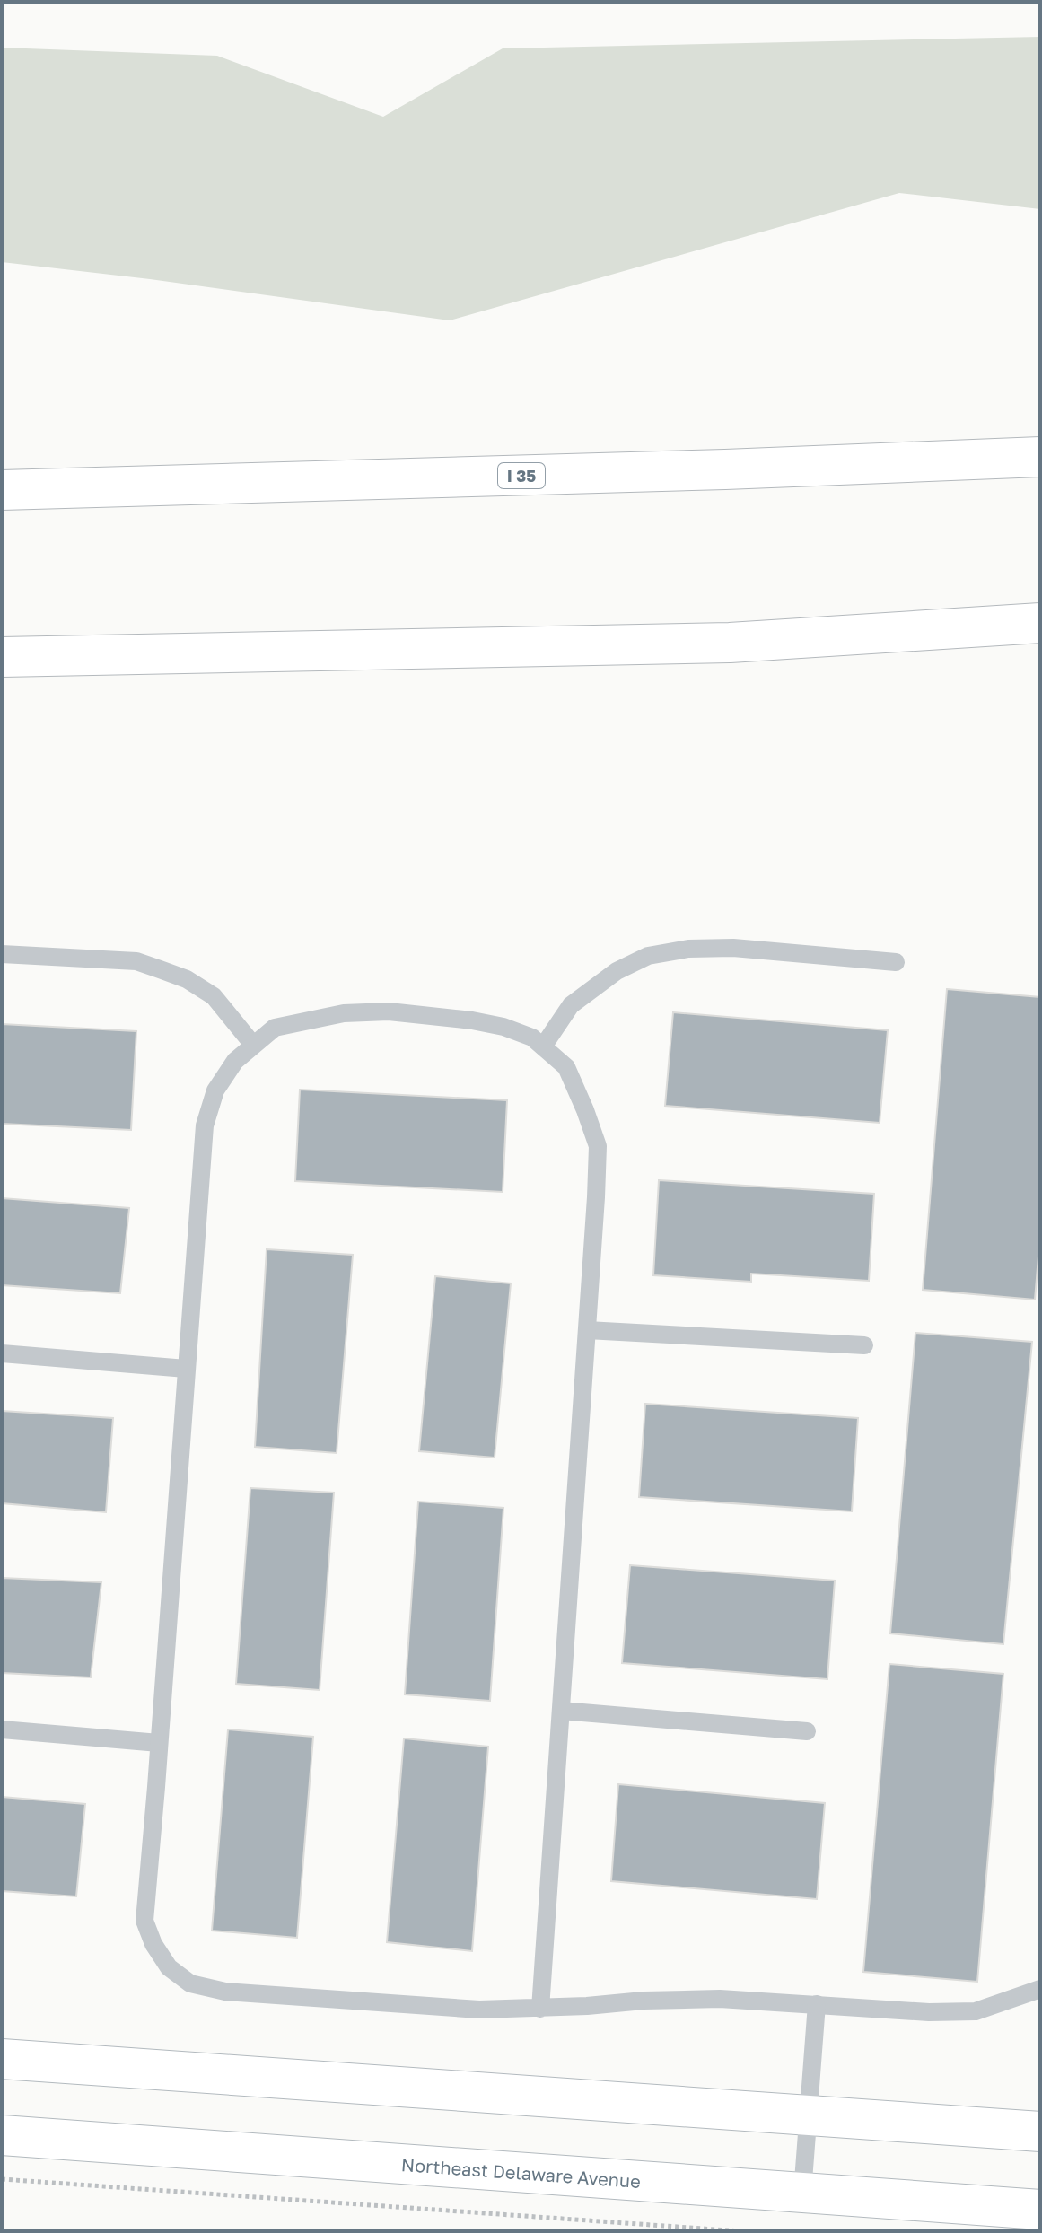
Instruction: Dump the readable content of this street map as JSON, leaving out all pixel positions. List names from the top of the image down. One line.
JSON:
{"streets":{"main road":["I 35","Northeast Delaware Avenue"]}}
